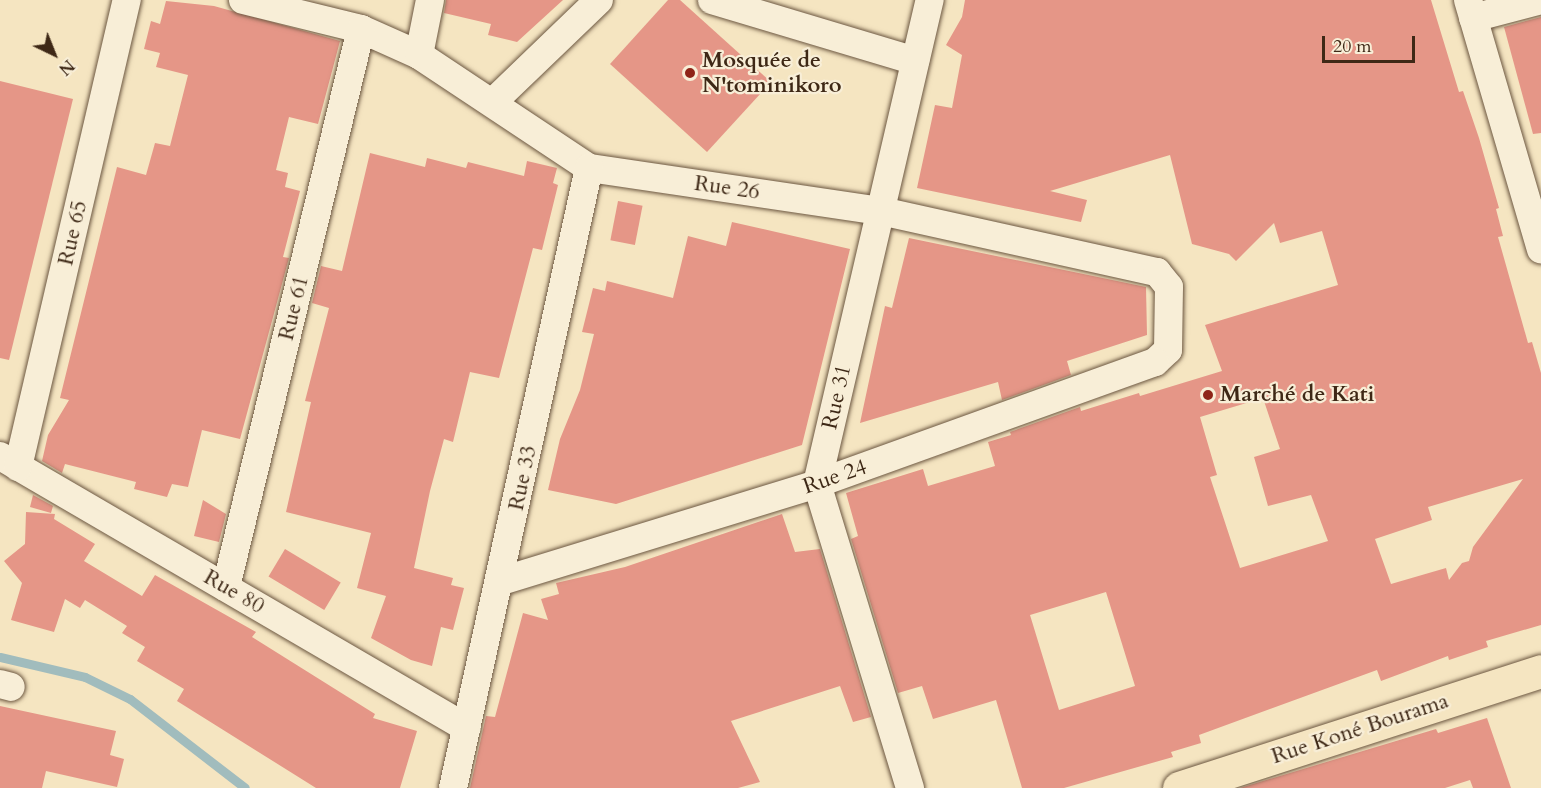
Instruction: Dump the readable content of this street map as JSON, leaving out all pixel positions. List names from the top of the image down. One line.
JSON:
{"streets":{"highway":["Rue Koné Bourama"],"street":["Rue 26","Rue 65","Rue 61","Rue 31","Rue 24","Rue 33","Rue 80"]},"crossings":[["Rue 26","Rue 61"],["Rue 26","Rue 31"],["Rue 26","Rue 24"],["Rue 26","Rue 33"],["Rue 65","Rue 80"],["Rue 61","Rue 80"],["Rue 31","Rue 24"],["Rue 24","Rue 33"],["Rue 33","Rue 80"]],"places":["Mosquée de N'tominikoro","Marché de Kati"],"scale_bar":"20 m","north":"bottom right"}
